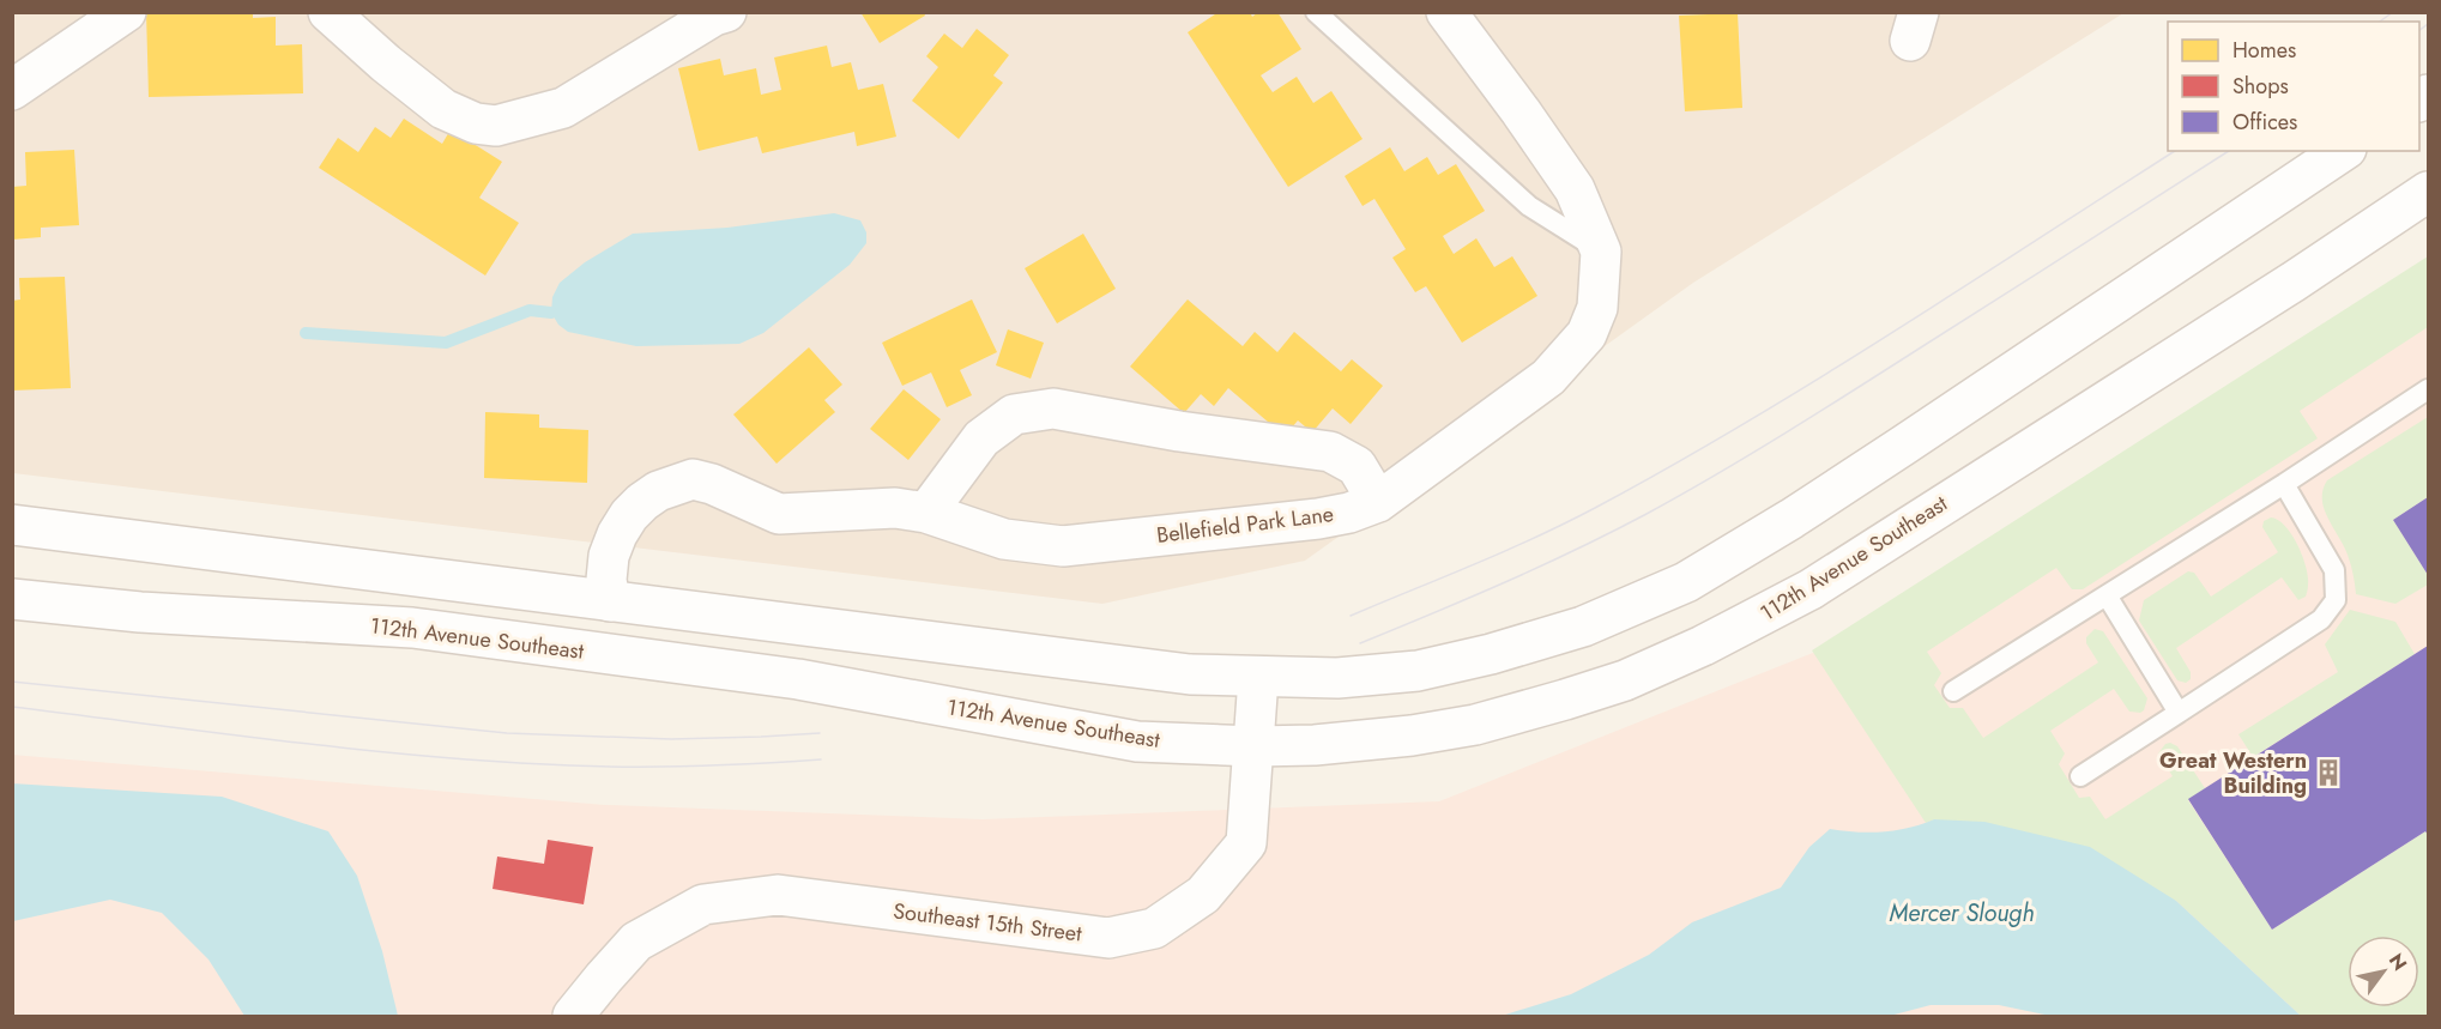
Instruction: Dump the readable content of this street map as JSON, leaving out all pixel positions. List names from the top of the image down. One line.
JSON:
{"streets":{"main road":["Bellefield Park Lane","112th Avenue Southeast","Southeast 15th Street"]},"crossings":[["112th Avenue Southeast","Southeast 15th Street"]],"water":["Mercer Slough"],"places":{"building":["Great Western Building"]},"legend":["Homes","Shops","Offices"],"north":"top right"}
